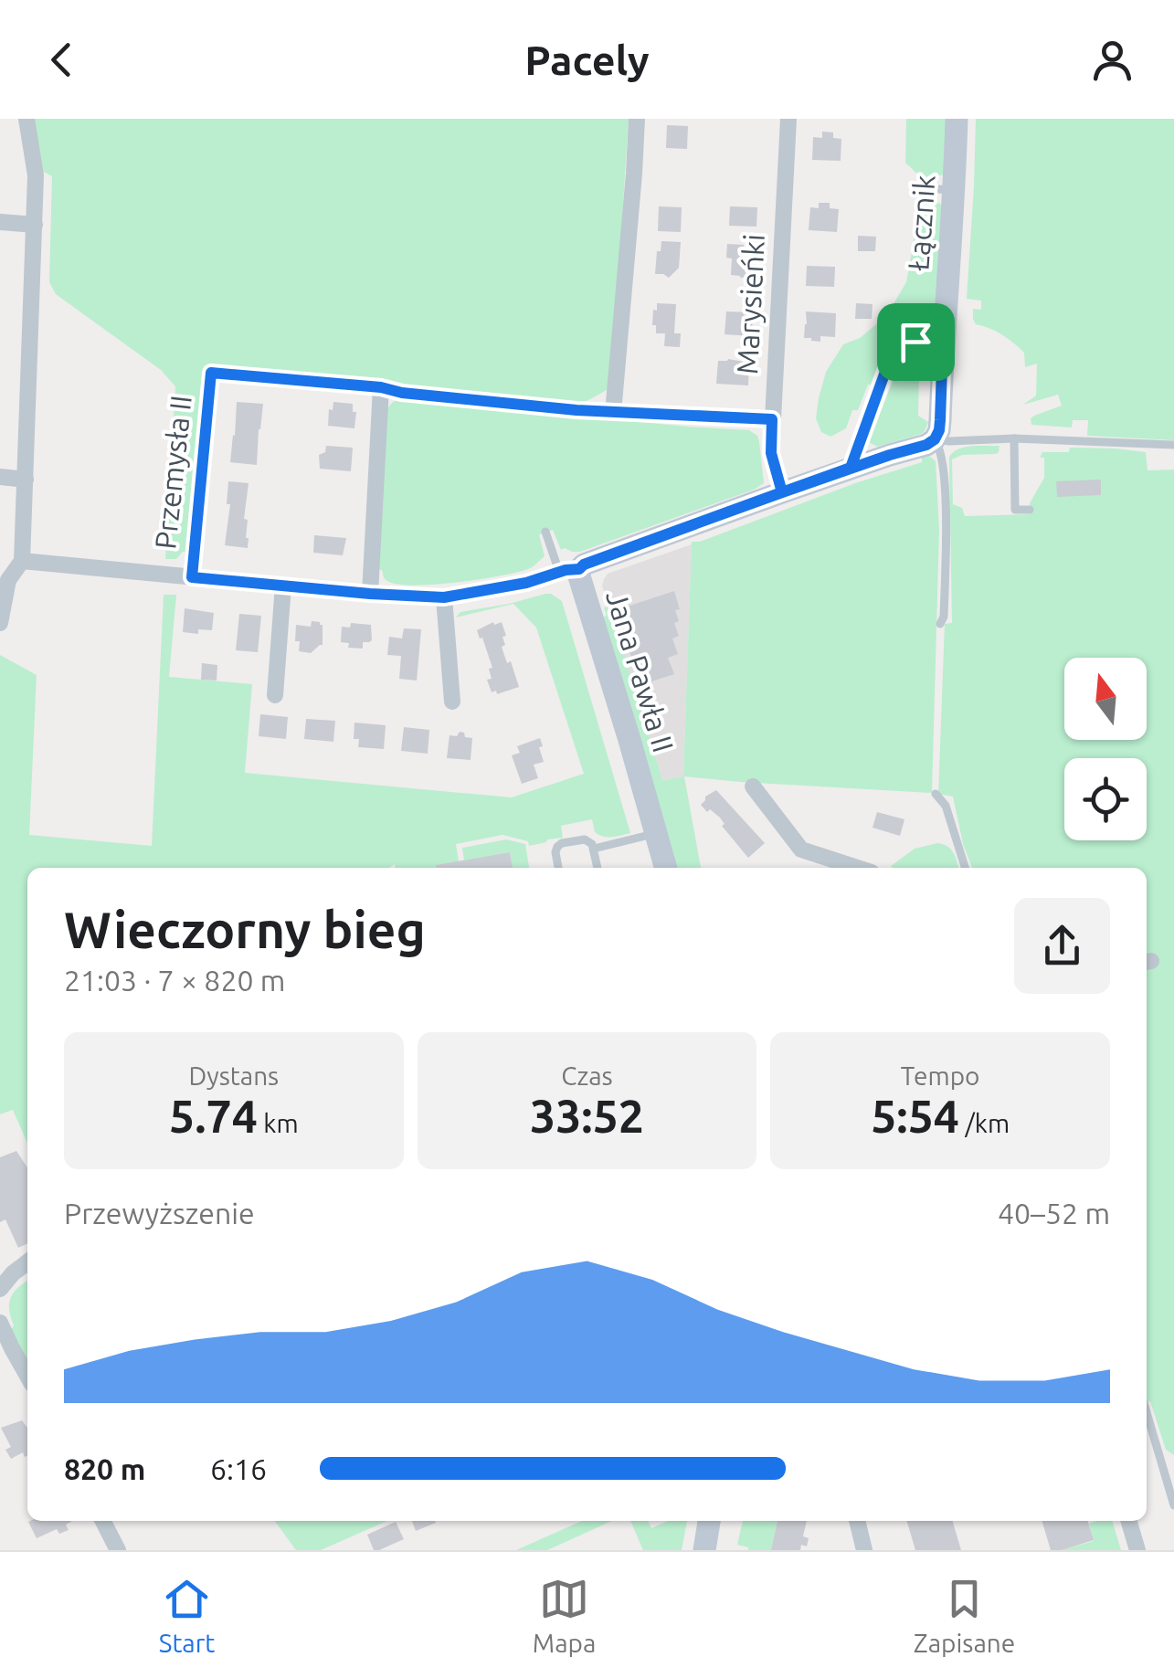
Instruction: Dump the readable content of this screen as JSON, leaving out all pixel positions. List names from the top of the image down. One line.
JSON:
{"streets":{"street":["Łącznik","Marysieńki","Przemysła II","Jana Pawła II"]},"north":"top","page":{"header":"Pacely","heading":["Wieczorny bieg","21:03 · 7 × 820 m"],"stats":[["Dystans","5.74 km"],["Czas","33:52"],["Tempo","5:54 /km"]],"chart":["Przewyższenie","40–52 m"],"list":[{"name":"820 m","note":"6:16"}],"tabs":["Start","Mapa","Zapisane"]}}
